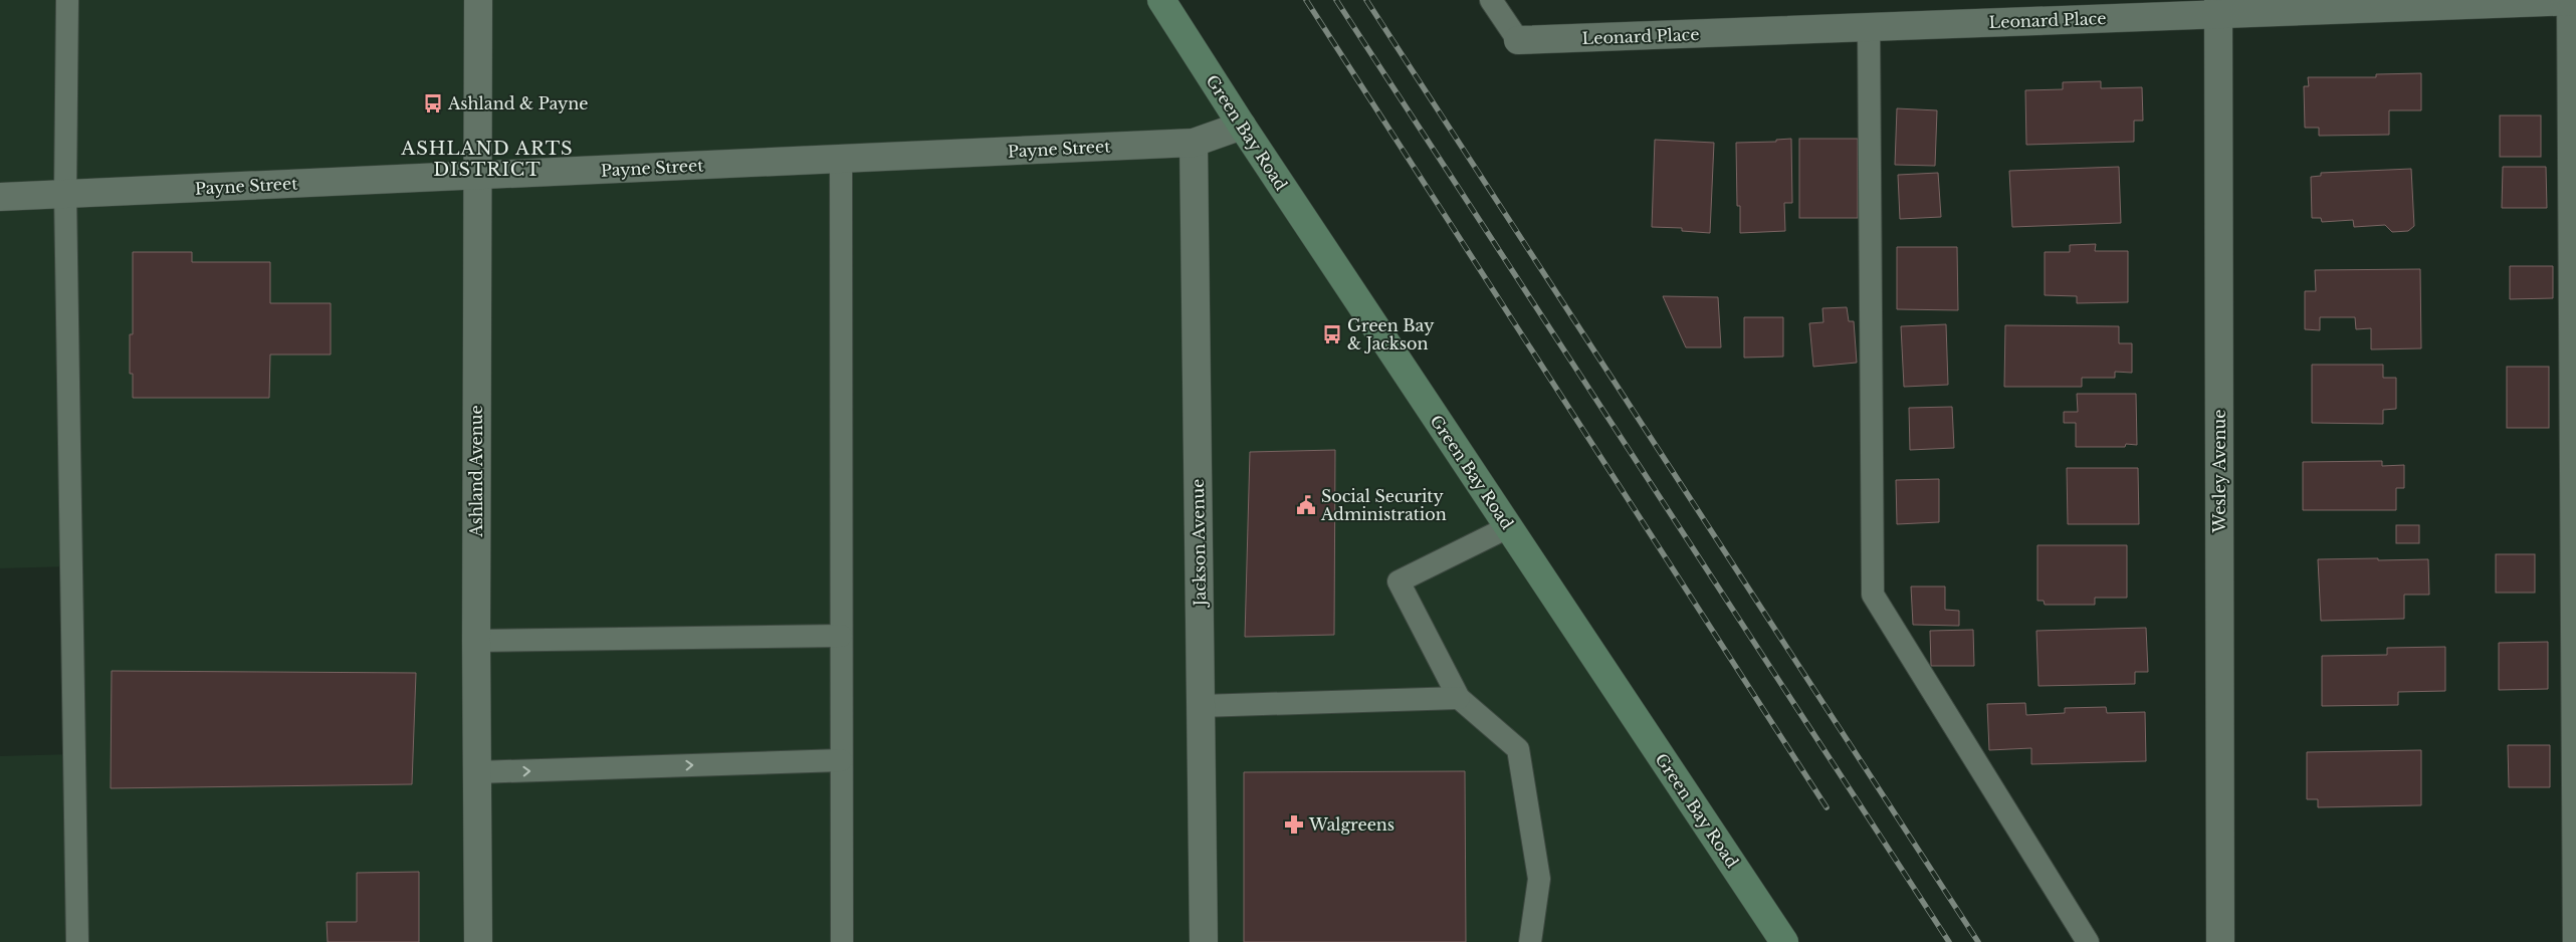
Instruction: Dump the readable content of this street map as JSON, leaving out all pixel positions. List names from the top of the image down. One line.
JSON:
{"streets":{"main road":["Green Bay Road"],"street":["Leonard Place","Payne Street","Ashland Avenue","Wesley Avenue","Jackson Avenue"]},"crossings":[["Leonard Place","Wesley Avenue"],["Green Bay Road","Payne Street"],["Payne Street","Ashland Avenue"],["Payne Street","Jackson Avenue"]],"districts":["ASHLAND ARTS DISTRICT"],"places":{"bus stop":["Ashland & Payne","Green Bay & Jackson"],"public building":["Social Security Administration"],"pharmacy":["Walgreens"]}}
